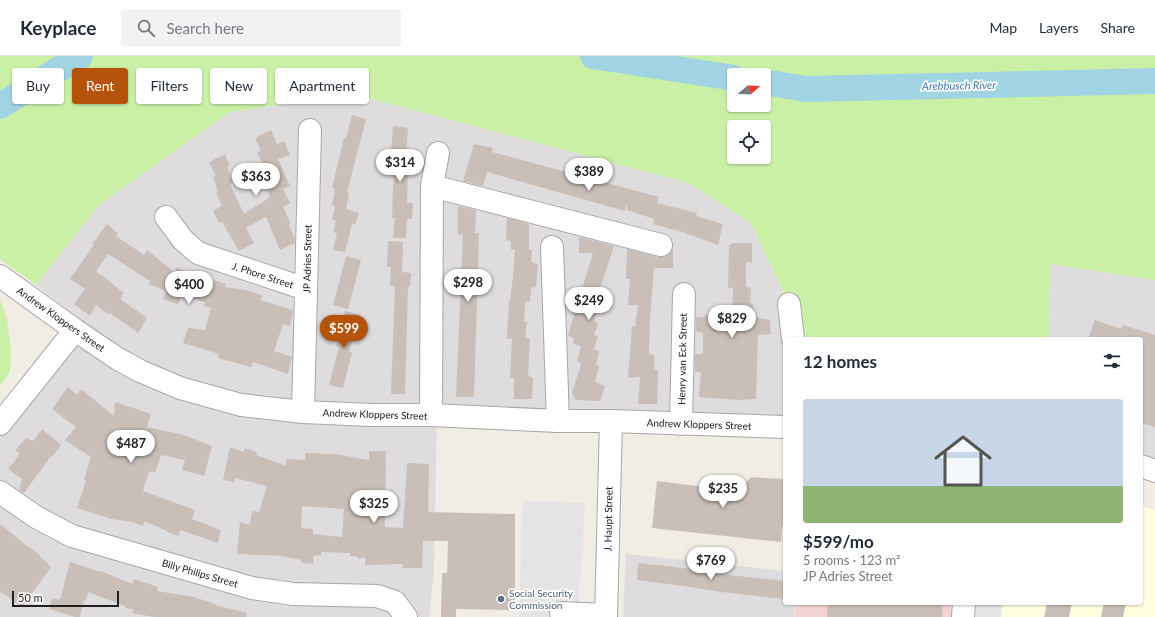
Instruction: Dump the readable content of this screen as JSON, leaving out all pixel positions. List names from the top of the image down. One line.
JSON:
{"streets":{"street":["JP Adries Street","J. Phore Street","Andrew Kloppers Street","Henry van Eck Street","J. Haupt Street","Billy Philips Street"]},"crossings":[["JP Adries Street","J. Phore Street"],["JP Adries Street","Andrew Kloppers Street"],["Andrew Kloppers Street","Henry van Eck Street"],["Andrew Kloppers Street","J. Haupt Street"]],"water":["Arebbusch River"],"places":["Social Security Commission"],"scale_bar":"50 m","north":"right","page":{"header":"Keyplace","search":"Search here","nav":["Map","Layers","Share"],"chip":["Buy","Rent","Filters","New","Apartment"],"price":["$314","$389","$363","$298","$400","$249","$829","$599","$487","$235","$325","$769"],"heading":"12 homes","list":[{"name":"$599/mo","note":"5 rooms · 123 m² · JP Adries Street"}],"scale":"50 m"}}
